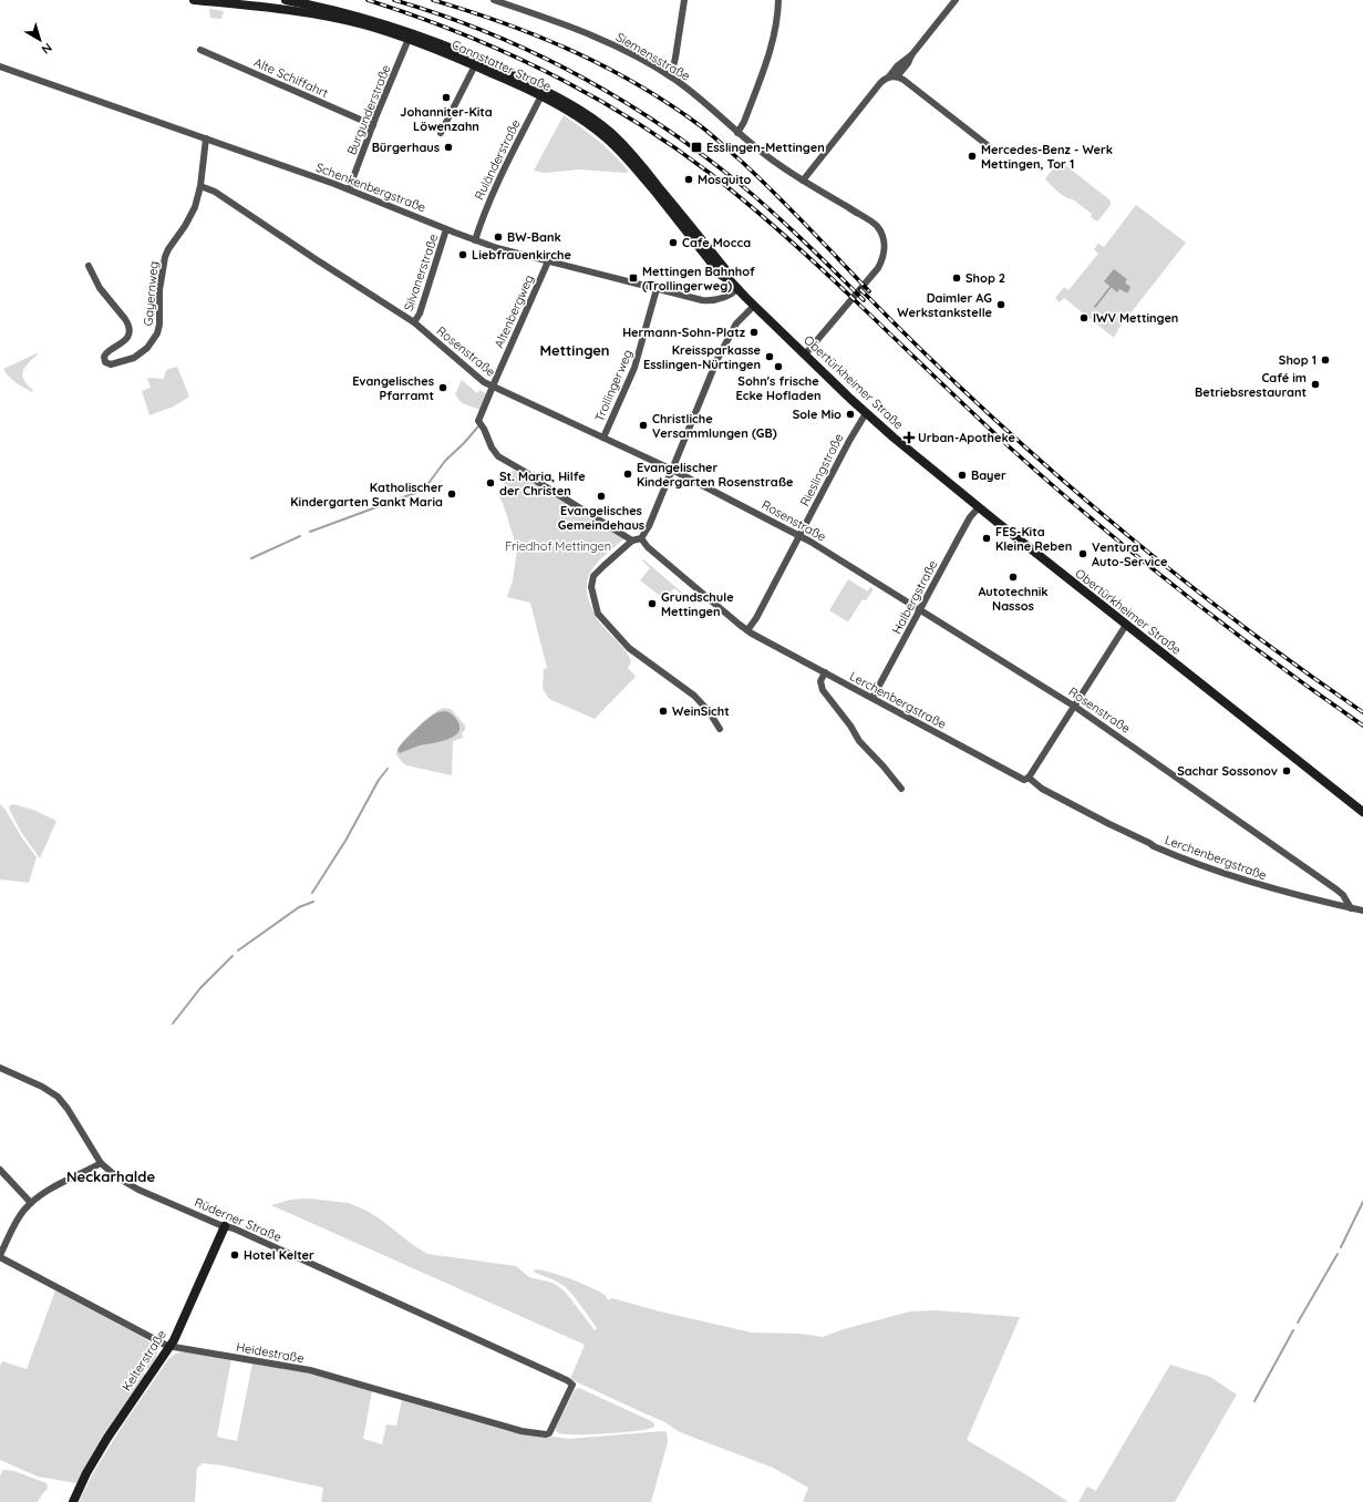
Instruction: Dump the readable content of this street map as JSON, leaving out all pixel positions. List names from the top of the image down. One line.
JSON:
{"streets":{"main road":["Cannstatter Straße","Obertürkheimer Straße","Kelterstraße"],"street":["Siemensstraße","Alte Schiffahrt","Burgunderstraße","Ruländerstraße","Schenkenbergstraße","Silvanerstraße","Gayernweg","Altenbergweg","Rosenstraße","Trollingerweg","Rieslingstraße","Halbergstraße","Lerchenbergstraße","Rüderner Straße","Heidestraße"]},"crossings":[["Siemensstraße","Obertürkheimer Straße"],["Cannstatter Straße","Burgunderstraße"],["Cannstatter Straße","Ruländerstraße"],["Cannstatter Straße","Schenkenbergstraße"],["Cannstatter Straße","Obertürkheimer Straße"],["Alte Schiffahrt","Burgunderstraße"],["Burgunderstraße","Schenkenbergstraße"],["Ruländerstraße","Schenkenbergstraße"],["Schenkenbergstraße","Silvanerstraße"],["Schenkenbergstraße","Altenbergweg"],["Schenkenbergstraße","Trollingerweg"],["Silvanerstraße","Rosenstraße"],["Gayernweg","Rosenstraße"],["Altenbergweg","Rosenstraße"],["Rosenstraße","Trollingerweg"],["Rosenstraße","Rieslingstraße"],["Rosenstraße","Halbergstraße"],["Rosenstraße","Lerchenbergstraße"],["Obertürkheimer Straße","Rieslingstraße"],["Obertürkheimer Straße","Halbergstraße"],["Rieslingstraße","Lerchenbergstraße"],["Halbergstraße","Lerchenbergstraße"],["Rüderner Straße","Heidestraße"],["Rüderner Straße","Kelterstraße"],["Heidestraße","Kelterstraße"]],"districts":["Mettingen","Neckarhalde"],"parks":["Friedhof Mettingen"],"places":{"other":["Johanniter-Kita Löwenzahn","Bürgerhaus","Mercedes-Benz - Werk Mettingen, Tor 1","Mosquito","BW-Bank","Cafe Mocca","Liebfrauenkirche","Shop 2","Daimler AG Werkstankstelle","IWV Mettingen","Hermann-Sohn-Platz","Kreissparkasse Esslingen-Nürtingen","Shop 1","Sohn's frische Ecke Hofladen","Café im Betriebsrestaurant","Evangelisches Pfarramt","Sole Mio","Christliche Versammlungen (GB)","Evangelischer Kindergarten Rosenstraße","Bayer","St. Maria, Hilfe der Christen","Katholischer Kindergarten Sankt Maria","Evangelisches Gemeindehaus","FES-Kita Kleine Reben","Ventura Auto-Service","Autotechnik Nassos","Grundschule Mettingen","WeinSicht","Sachar Sossonov","Hotel Kelter"],"transit":["Esslingen-Mettingen","Mettingen Bahnhof (Trollingerweg)"],"health":["Urban-Apotheke"]},"north":"bottom right"}
